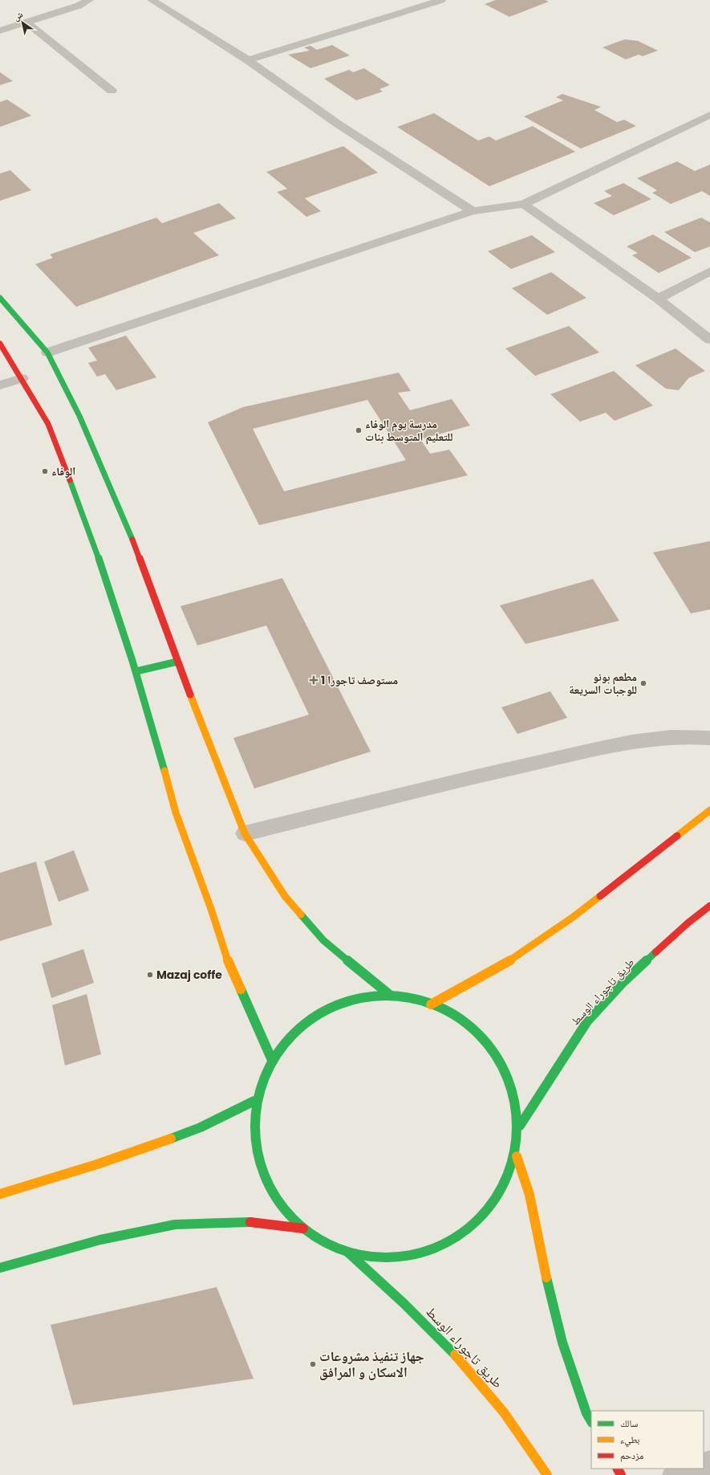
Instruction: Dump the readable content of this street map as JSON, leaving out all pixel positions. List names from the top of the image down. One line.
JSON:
{"streets":{"main road":["طريق تاجوراء الوسط"]},"places":{"other":["مدرسة يوم الوفاء للتعليم المتوسط بنات","الوفاء","مطعم بونو للوجبات السريعة","Mazaj coffe","جهاز تنفيذ مشروعات الاسكان و المرافق"],"health":["مستوصف تاجورا 1"]},"legend":["سالك","بطيء","مزدحم"],"north":"top left"}
